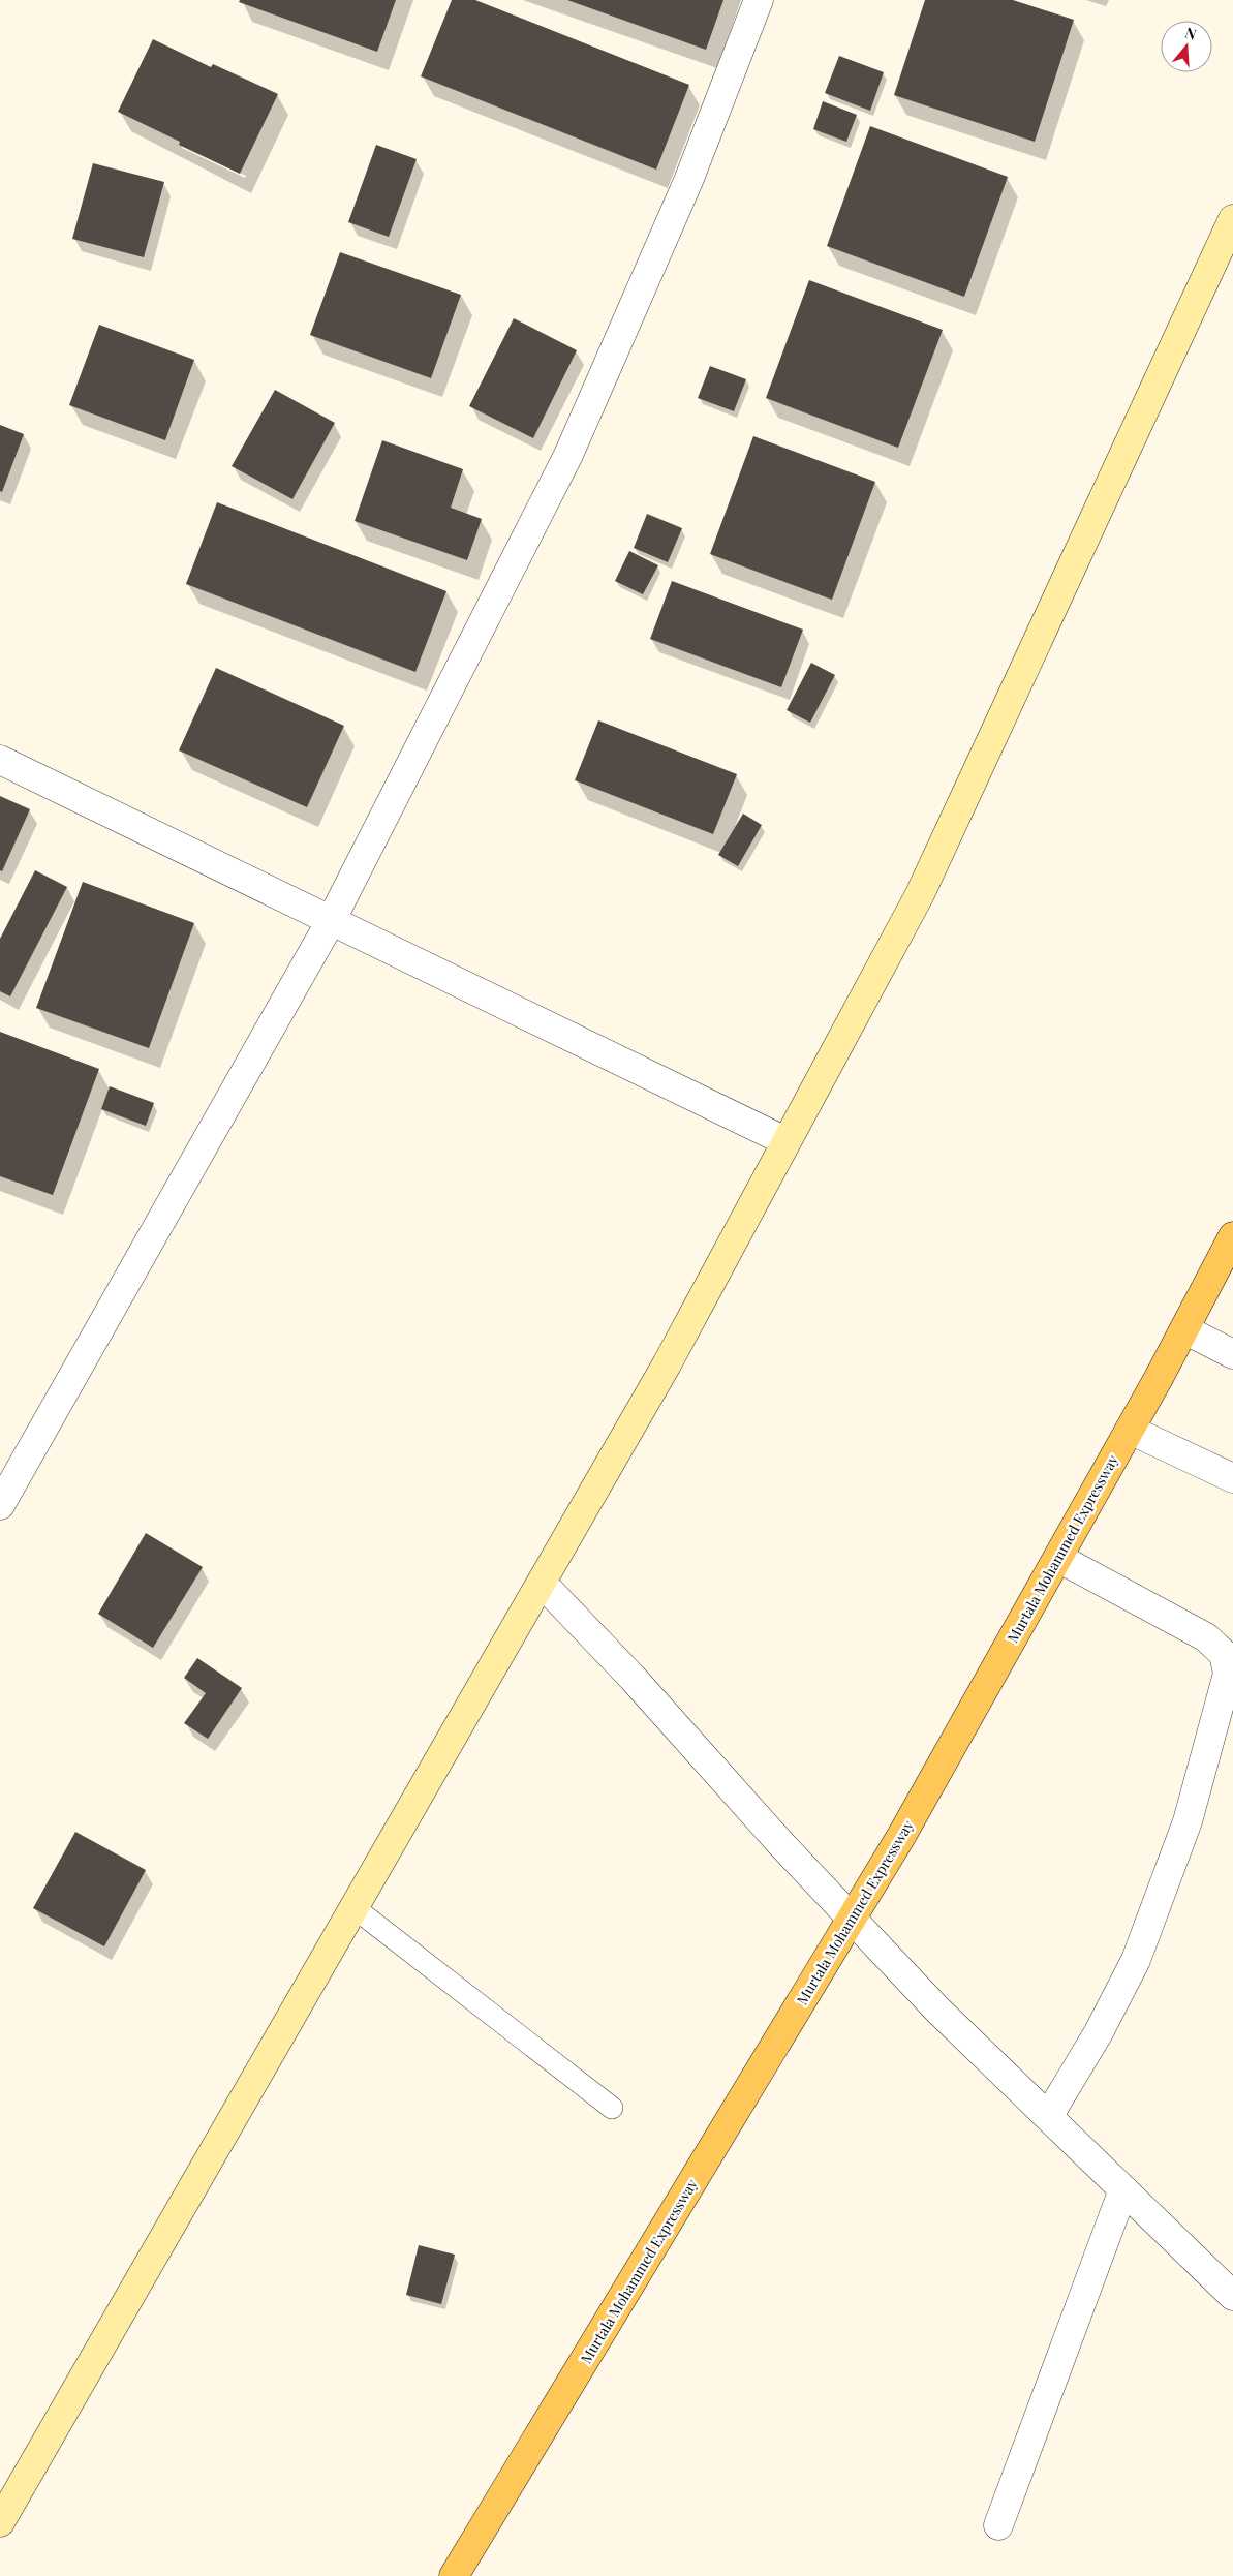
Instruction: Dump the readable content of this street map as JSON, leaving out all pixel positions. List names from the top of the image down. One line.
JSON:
{"streets":{"main road":["Murtala Mohammed Expressway"]},"north":"top"}
